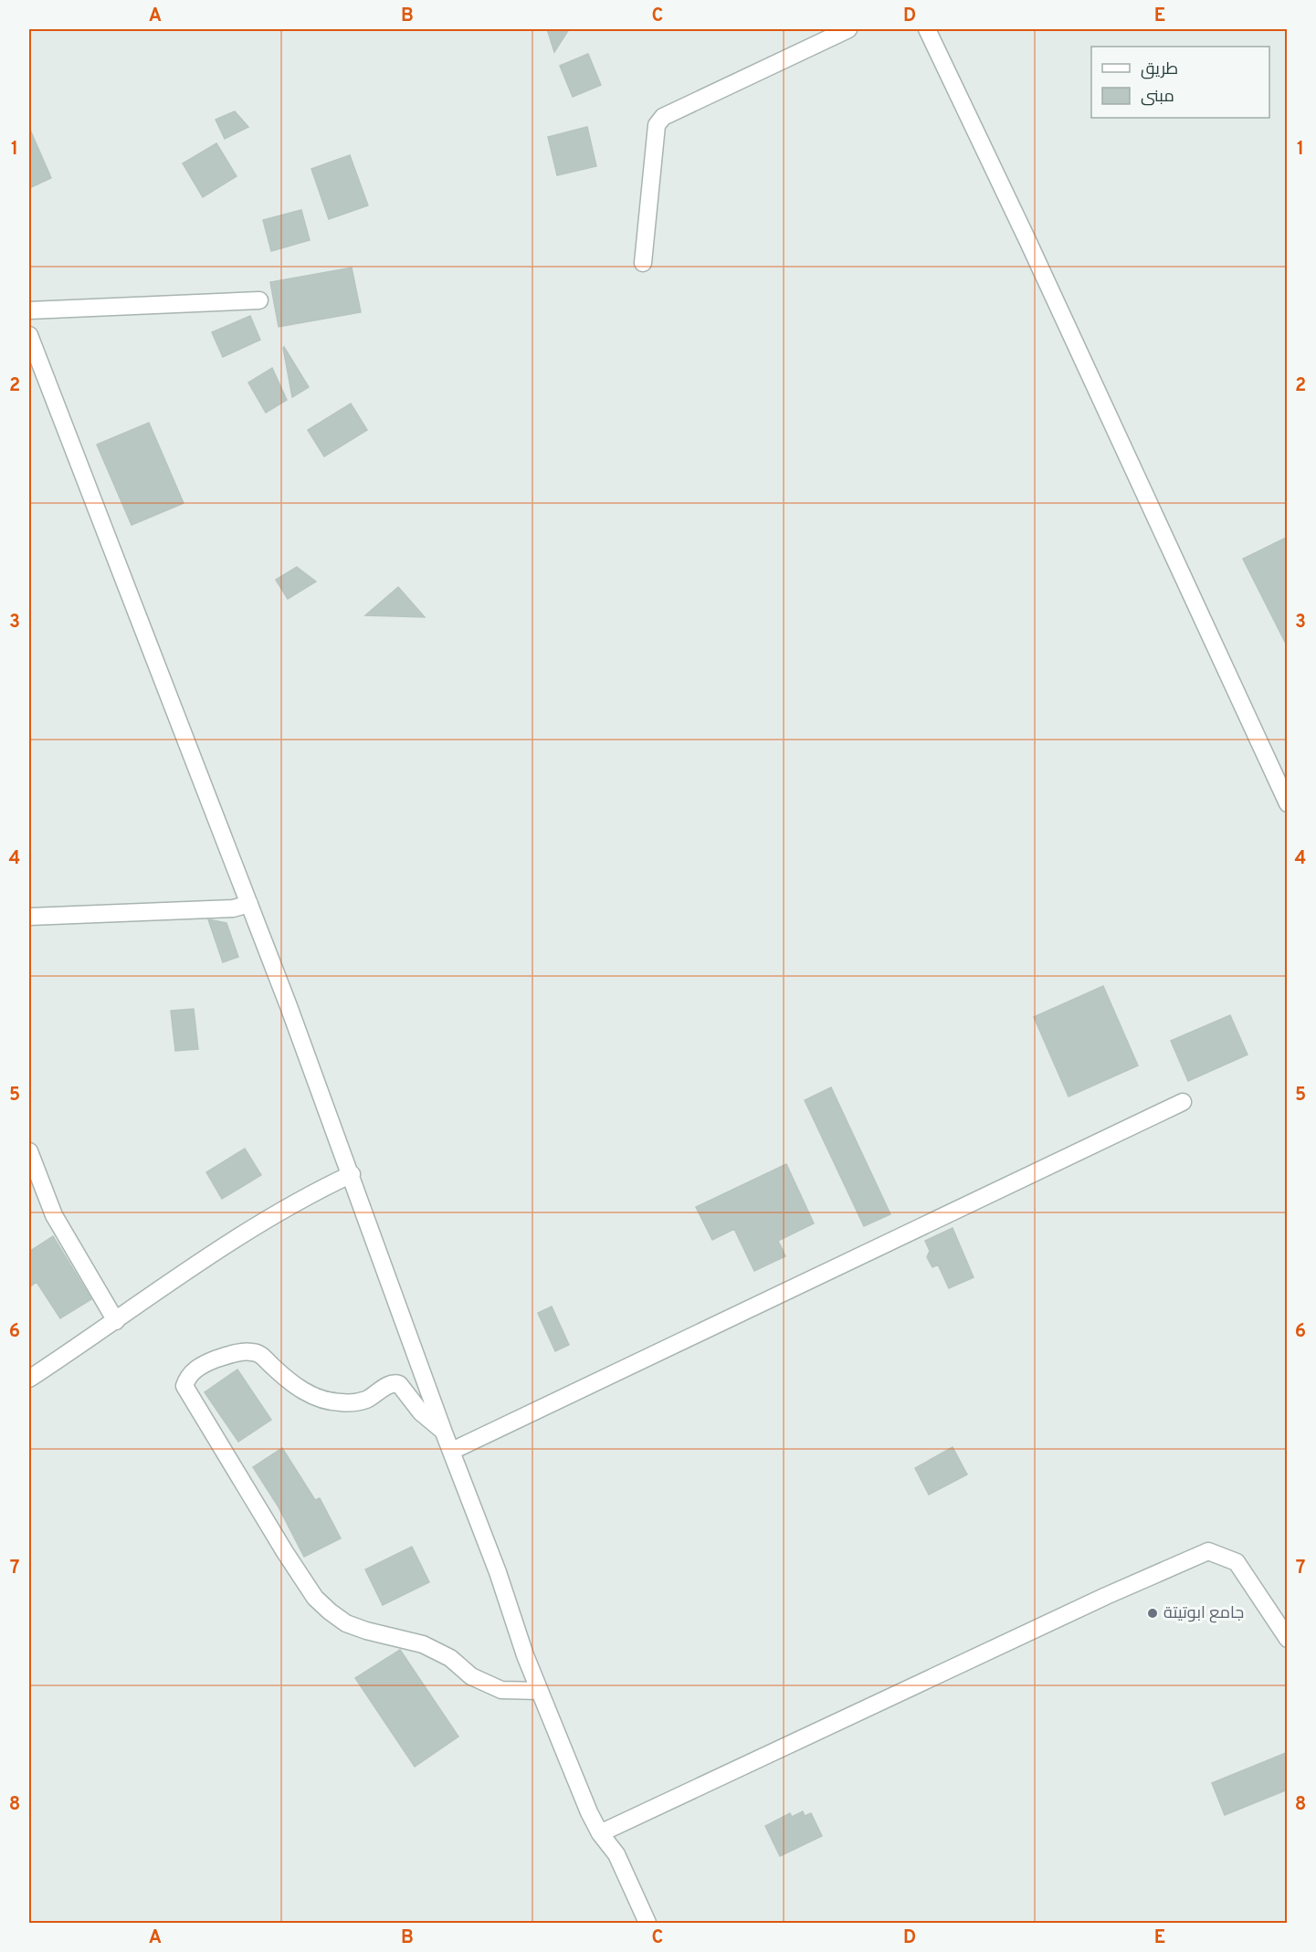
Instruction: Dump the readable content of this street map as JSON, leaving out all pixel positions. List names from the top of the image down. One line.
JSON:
{"places":["جامع ابوتيتة"],"legend":["طريق","مبنى"],"grid":{"columns":["A","B","C","D","E"],"rows":["1","2","3","4","5","6","7","8"]}}
